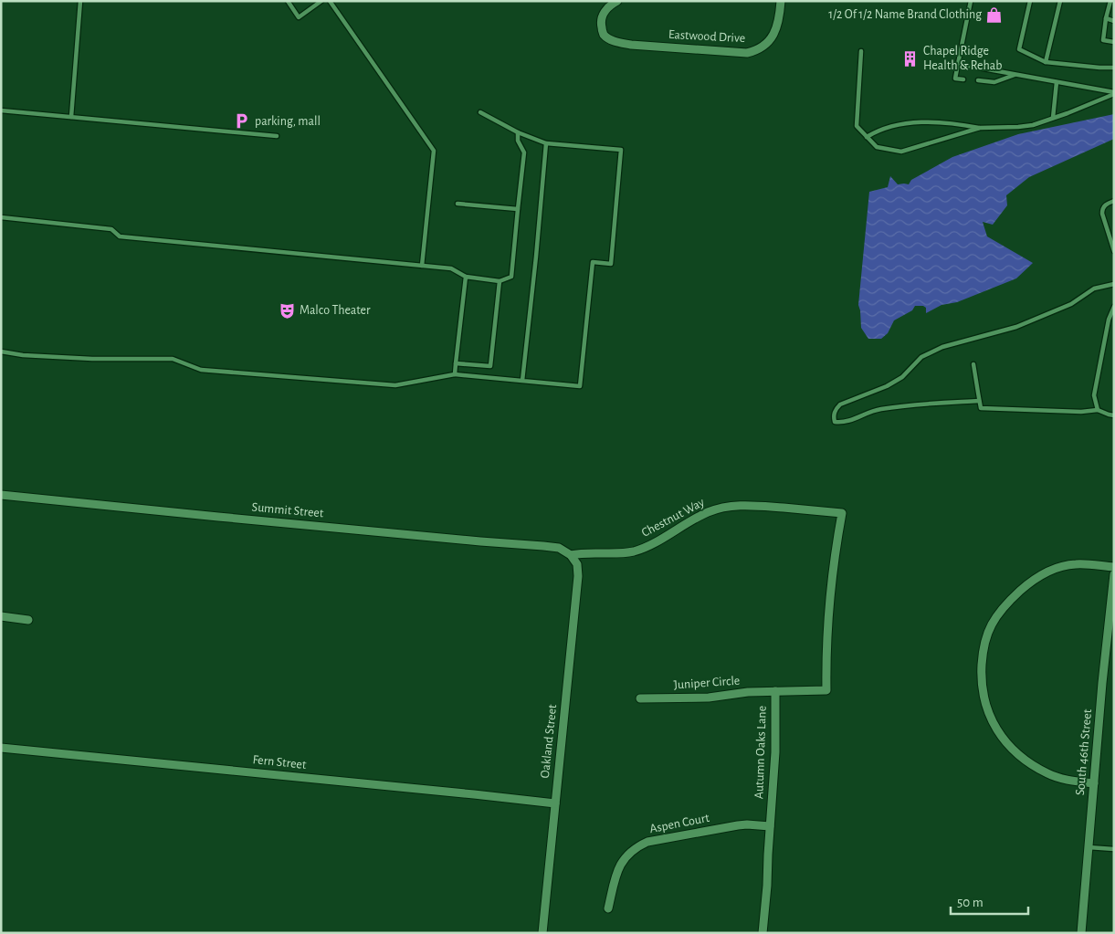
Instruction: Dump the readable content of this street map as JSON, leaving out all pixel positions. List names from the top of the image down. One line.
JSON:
{"streets":{"street":["Eastwood Drive","Summit Street","Chestnut Way","Juniper Circle","Oakland Street","Autumn Oaks Lane","South 46th Street","Fern Street","Aspen Court"]},"crossings":[["Summit Street","Chestnut Way"],["Summit Street","Oakland Street"],["Chestnut Way","Oakland Street"],["Chestnut Way","Autumn Oaks Lane"],["Juniper Circle","Autumn Oaks Lane"],["Oakland Street","Fern Street"],["Autumn Oaks Lane","Aspen Court"]],"places":{"shop":["1/2 Of 1/2 Name Brand Clothing"],"building":["Chapel Ridge Health & Rehab"],"parking":["parking, mall"],"theatre":["Malco Theater"]},"scale_bar":"50 m"}
